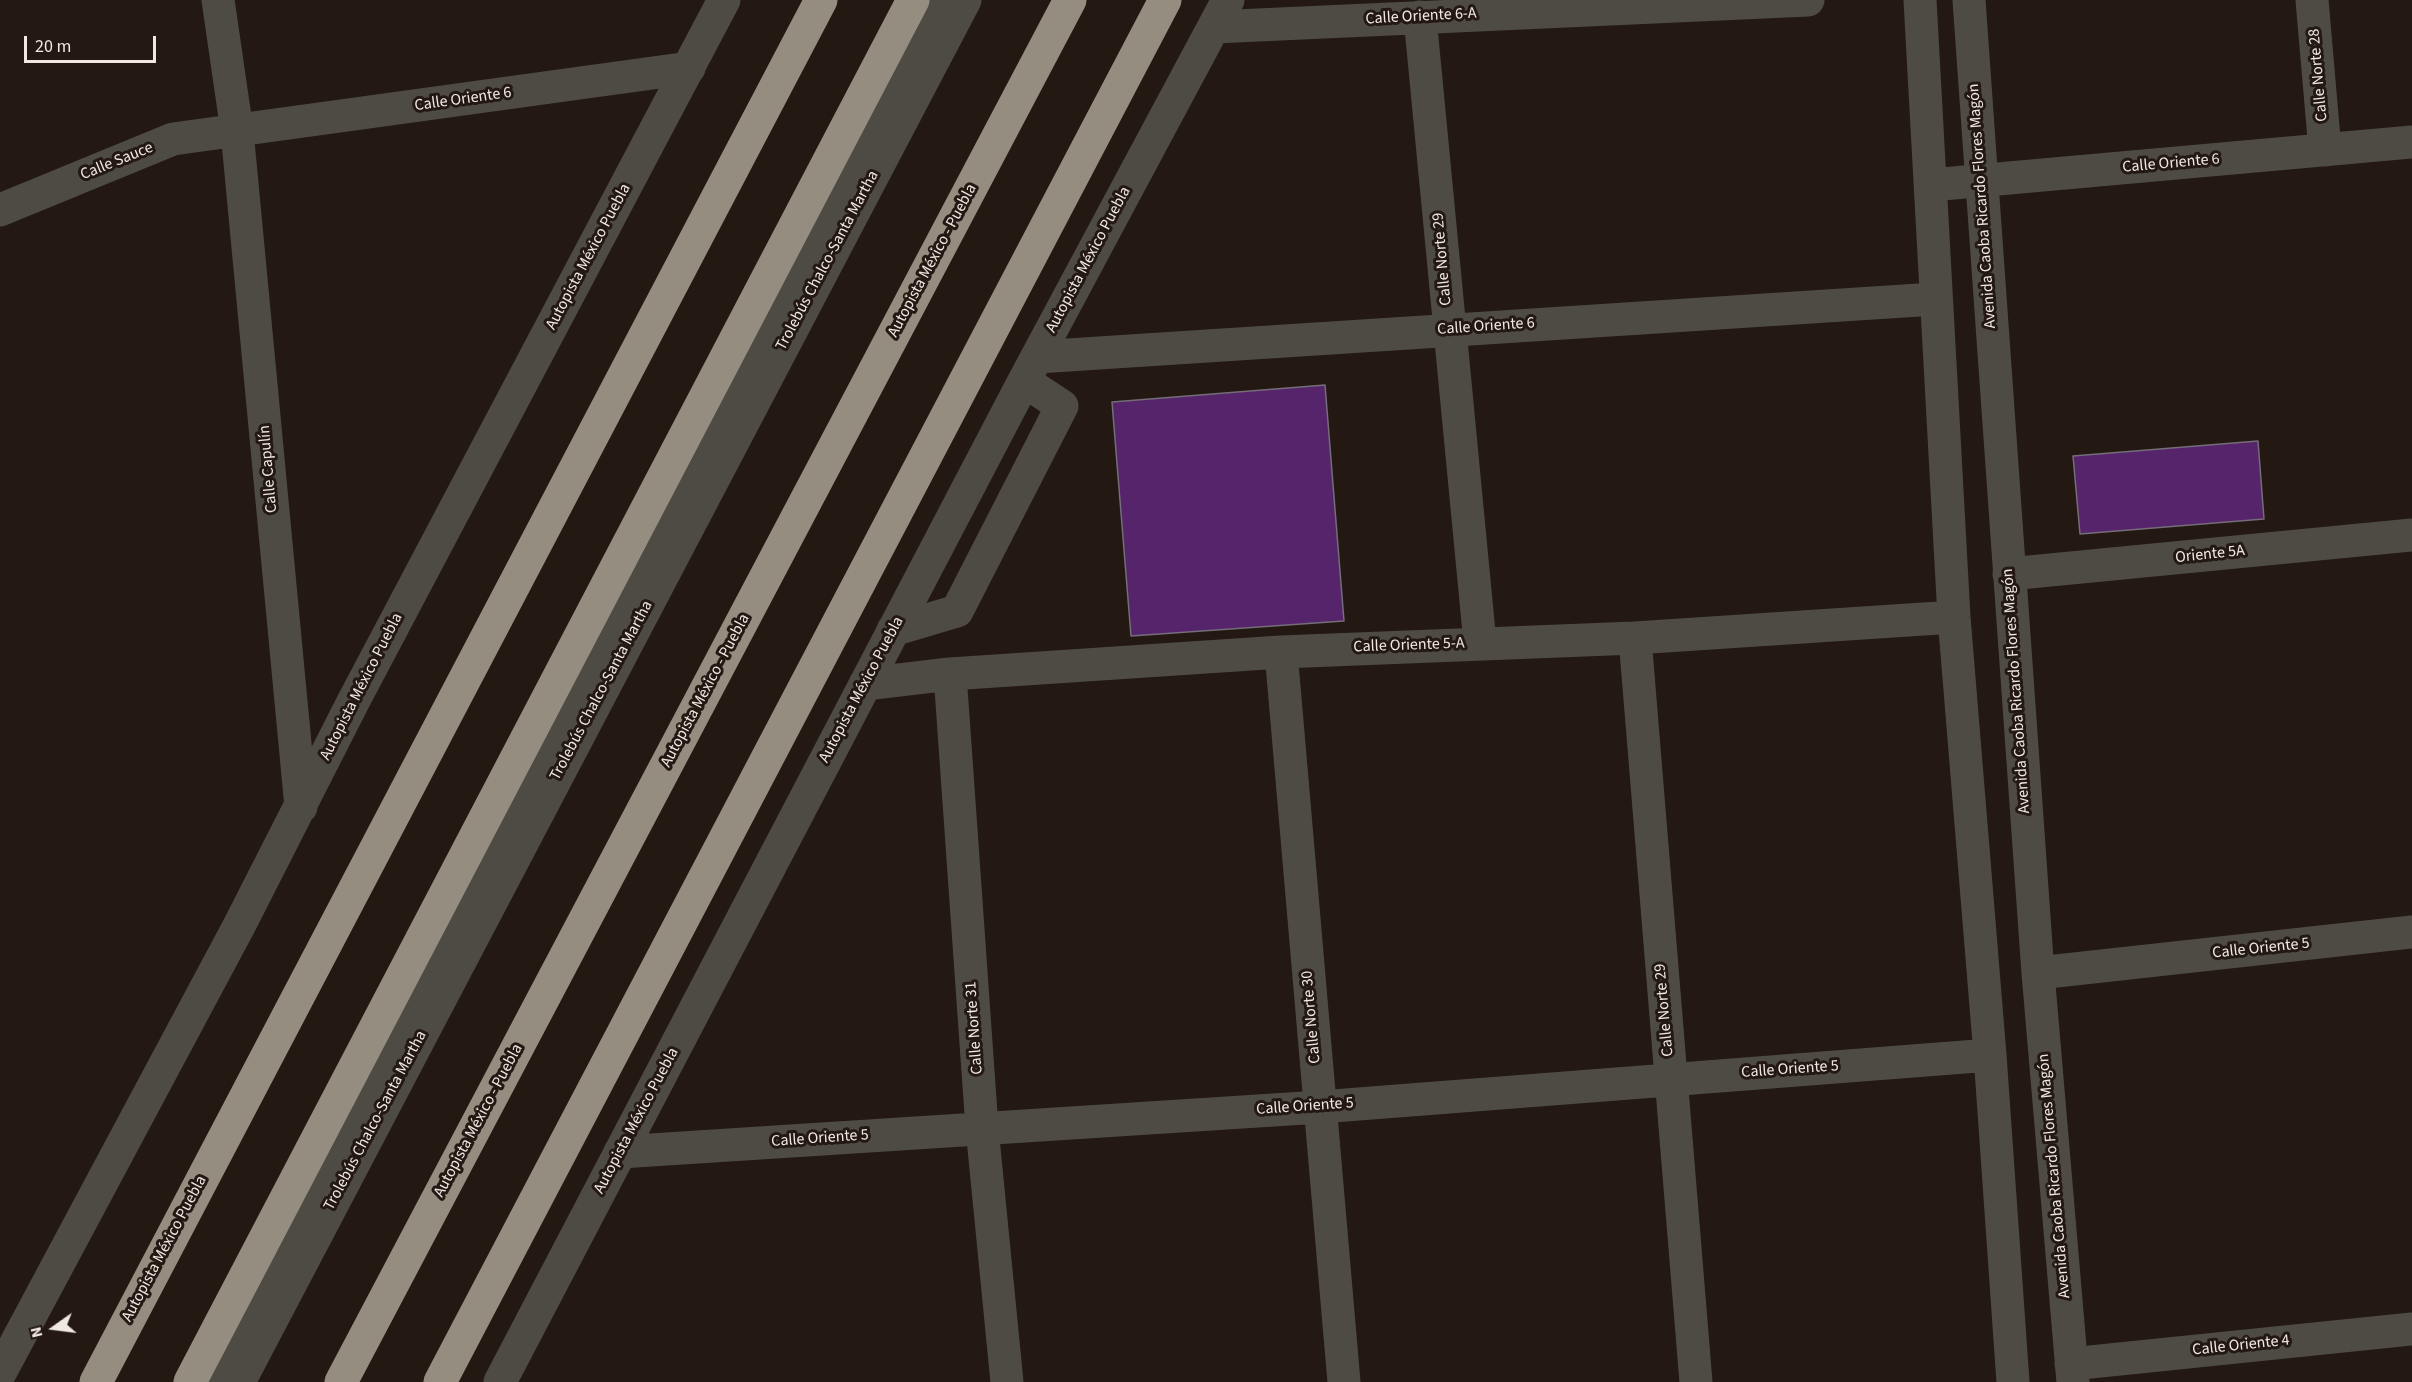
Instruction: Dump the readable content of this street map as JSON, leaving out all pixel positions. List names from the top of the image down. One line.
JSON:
{"streets":{"highway":["Autopista México Puebla","Autopista México - Puebla"],"street":["Calle Oriente 6-A","Calle Norte 28","Calle Oriente 6","Calle Sauce","Avenida Caoba Ricardo Flores Magón","Calle Norte 29","Trolebús Chalco-Santa Martha","Calle Capulín","Oriente 5A","Calle Oriente 5-A","Calle Oriente 5","Calle Norte 30","Calle Norte 31","Calle Oriente 4"]},"crossings":[["Calle Oriente 6-A","Autopista México Puebla"],["Calle Oriente 6-A","Calle Norte 29"],["Calle Norte 28","Calle Oriente 6"],["Calle Oriente 6","Calle Sauce"],["Calle Oriente 6","Avenida Caoba Ricardo Flores Magón"],["Calle Oriente 6","Autopista México Puebla"],["Calle Oriente 6","Calle Norte 29"],["Calle Oriente 6","Calle Capulín"],["Calle Sauce","Calle Capulín"],["Avenida Caoba Ricardo Flores Magón","Oriente 5A"],["Avenida Caoba Ricardo Flores Magón","Calle Oriente 5"],["Avenida Caoba Ricardo Flores Magón","Calle Oriente 4"],["Autopista México Puebla","Calle Capulín"],["Autopista México Puebla","Calle Oriente 5-A"],["Autopista México Puebla","Calle Oriente 5"],["Calle Norte 29","Calle Oriente 5-A"],["Calle Norte 29","Calle Oriente 5"],["Calle Oriente 5-A","Calle Norte 30"],["Calle Oriente 5-A","Calle Norte 31"],["Calle Oriente 5","Calle Norte 30"],["Calle Oriente 5","Calle Norte 31"]],"scale_bar":"20 m","north":"left"}
